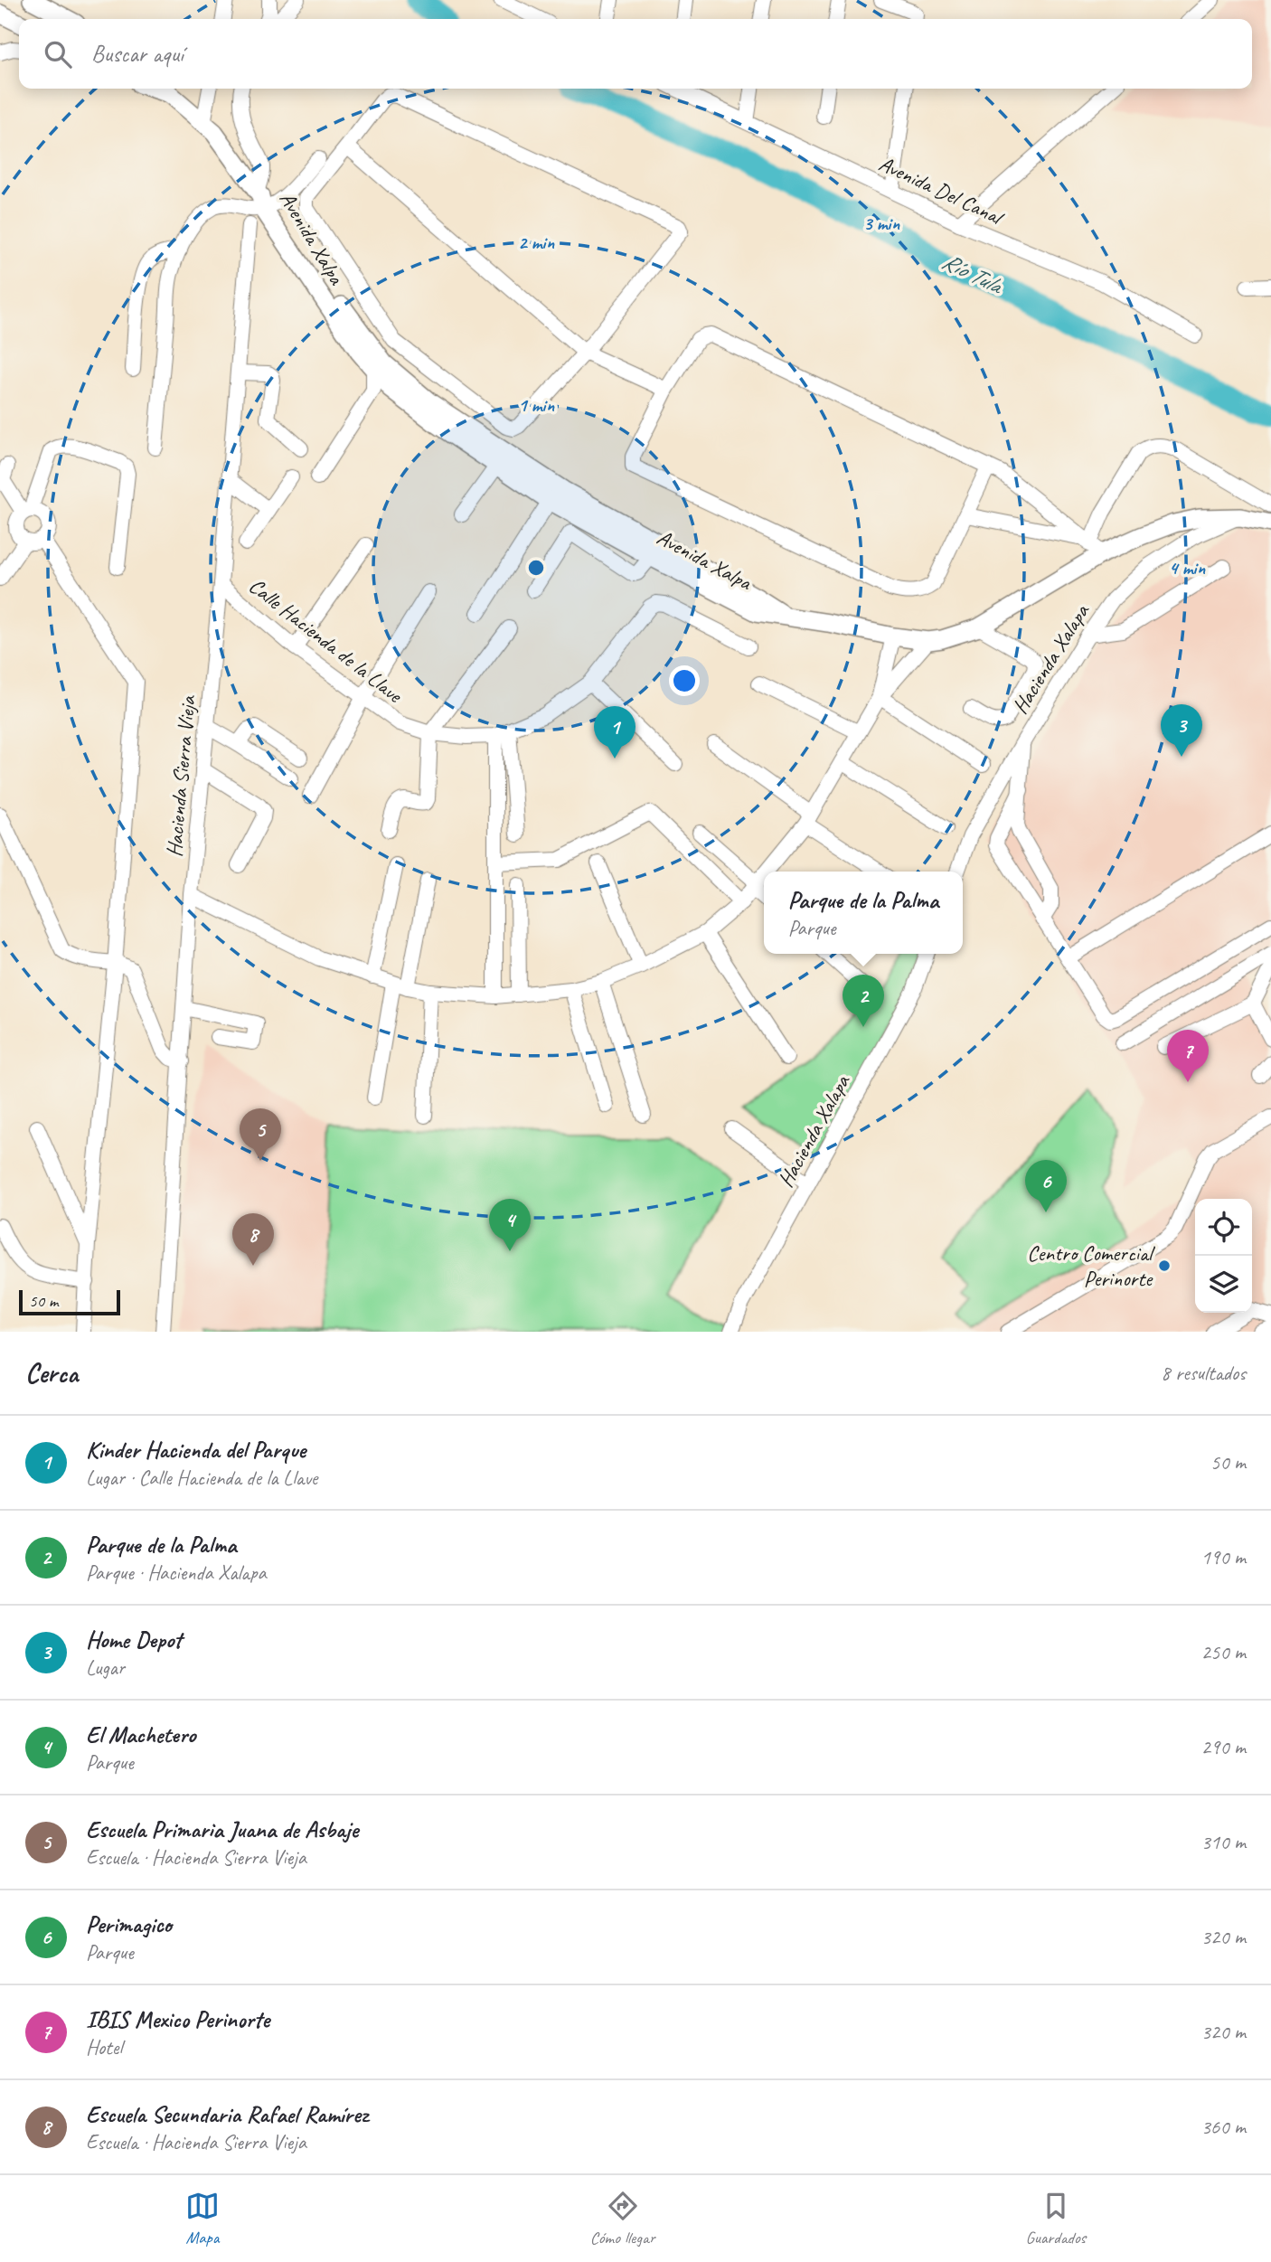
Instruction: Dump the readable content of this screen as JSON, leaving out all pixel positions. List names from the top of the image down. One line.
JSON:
{"streets":{"main road":["Avenida Xalpa"],"street":["Avenida Del Canal","Calle Hacienda de la Llave","Hacienda Xalapa","Hacienda Sierra Vieja"]},"crossings":[["Avenida Xalpa","Hacienda Xalapa"],["Calle Hacienda de la Llave","Hacienda Sierra Vieja"]],"water":["Río Tula"],"places":["Centro Comercial Perinorte"],"scale_bar":"50 m","page":{"search":"Buscar aquí","pins":["3","1","2","7","5","6","4","8"],"popup":["Parque de la Palma","Parque"],"scale":"50 m","heading":["Cerca","8 resultados"],"list":[{"mark":"1","name":"Kinder Hacienda del Parque","note":"Lugar · Calle Hacienda de la Llave","value":"50 m"},{"mark":"2","name":"Parque de la Palma","note":"Parque · Hacienda Xalapa","value":"190 m"},{"mark":"3","name":"Home Depot","note":"Lugar","value":"250 m"},{"mark":"4","name":"El Machetero","note":"Parque","value":"290 m"},{"mark":"5","name":"Escuela Primaria Juana de Asbaje","note":"Escuela · Hacienda Sierra Vieja","value":"310 m"},{"mark":"6","name":"Perimagico","note":"Parque","value":"320 m"},{"mark":"7","name":"IBIS Mexico Perinorte","note":"Hotel","value":"320 m"},{"mark":"8","name":"Escuela Secundaria Rafael Ramírez","note":"Escuela · Hacienda Sierra Vieja","value":"360 m"}],"nav":["Mapa","Cómo llegar","Guardados"]},"rings":["3 min","2 min","1 min","4 min"]}
